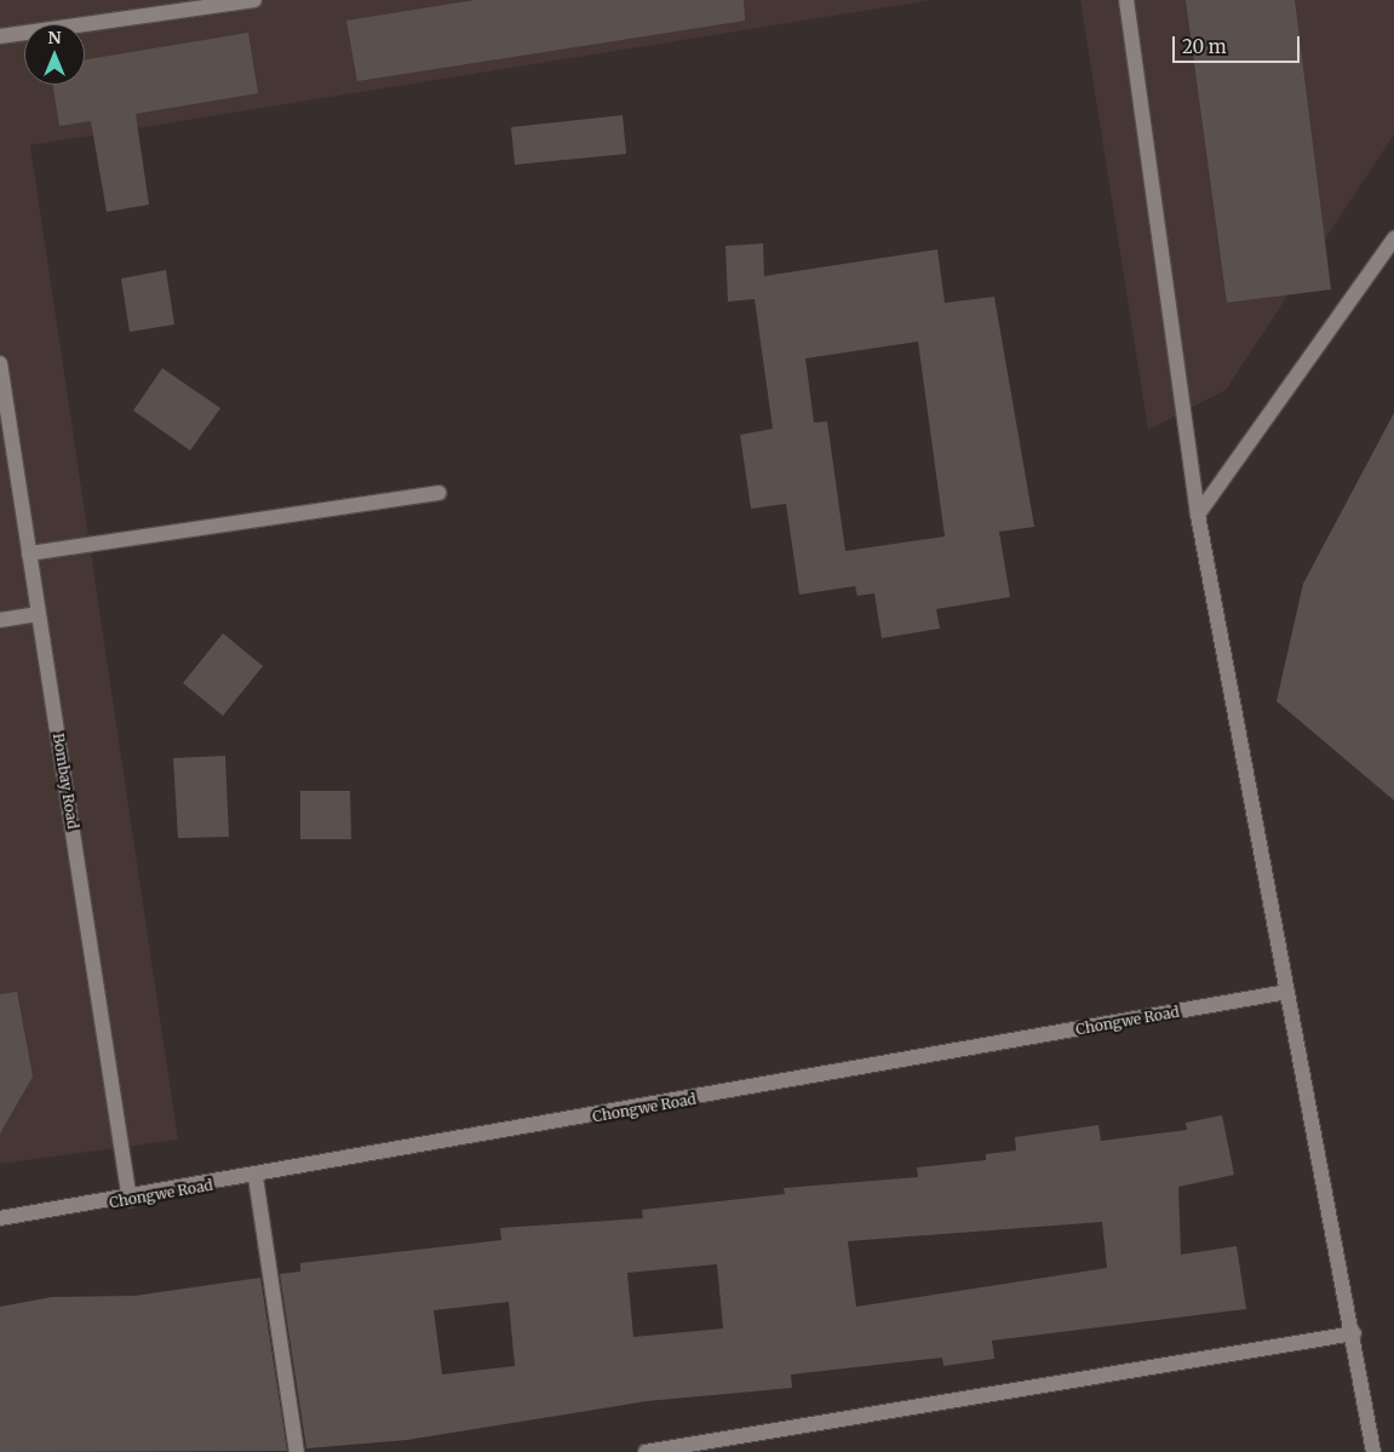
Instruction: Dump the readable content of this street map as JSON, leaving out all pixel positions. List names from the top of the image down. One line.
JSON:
{"streets":{"street":["Bombay Road","Chongwe Road"]},"crossings":[["Bombay Road","Chongwe Road"]],"scale_bar":"20 m","north":"top"}
